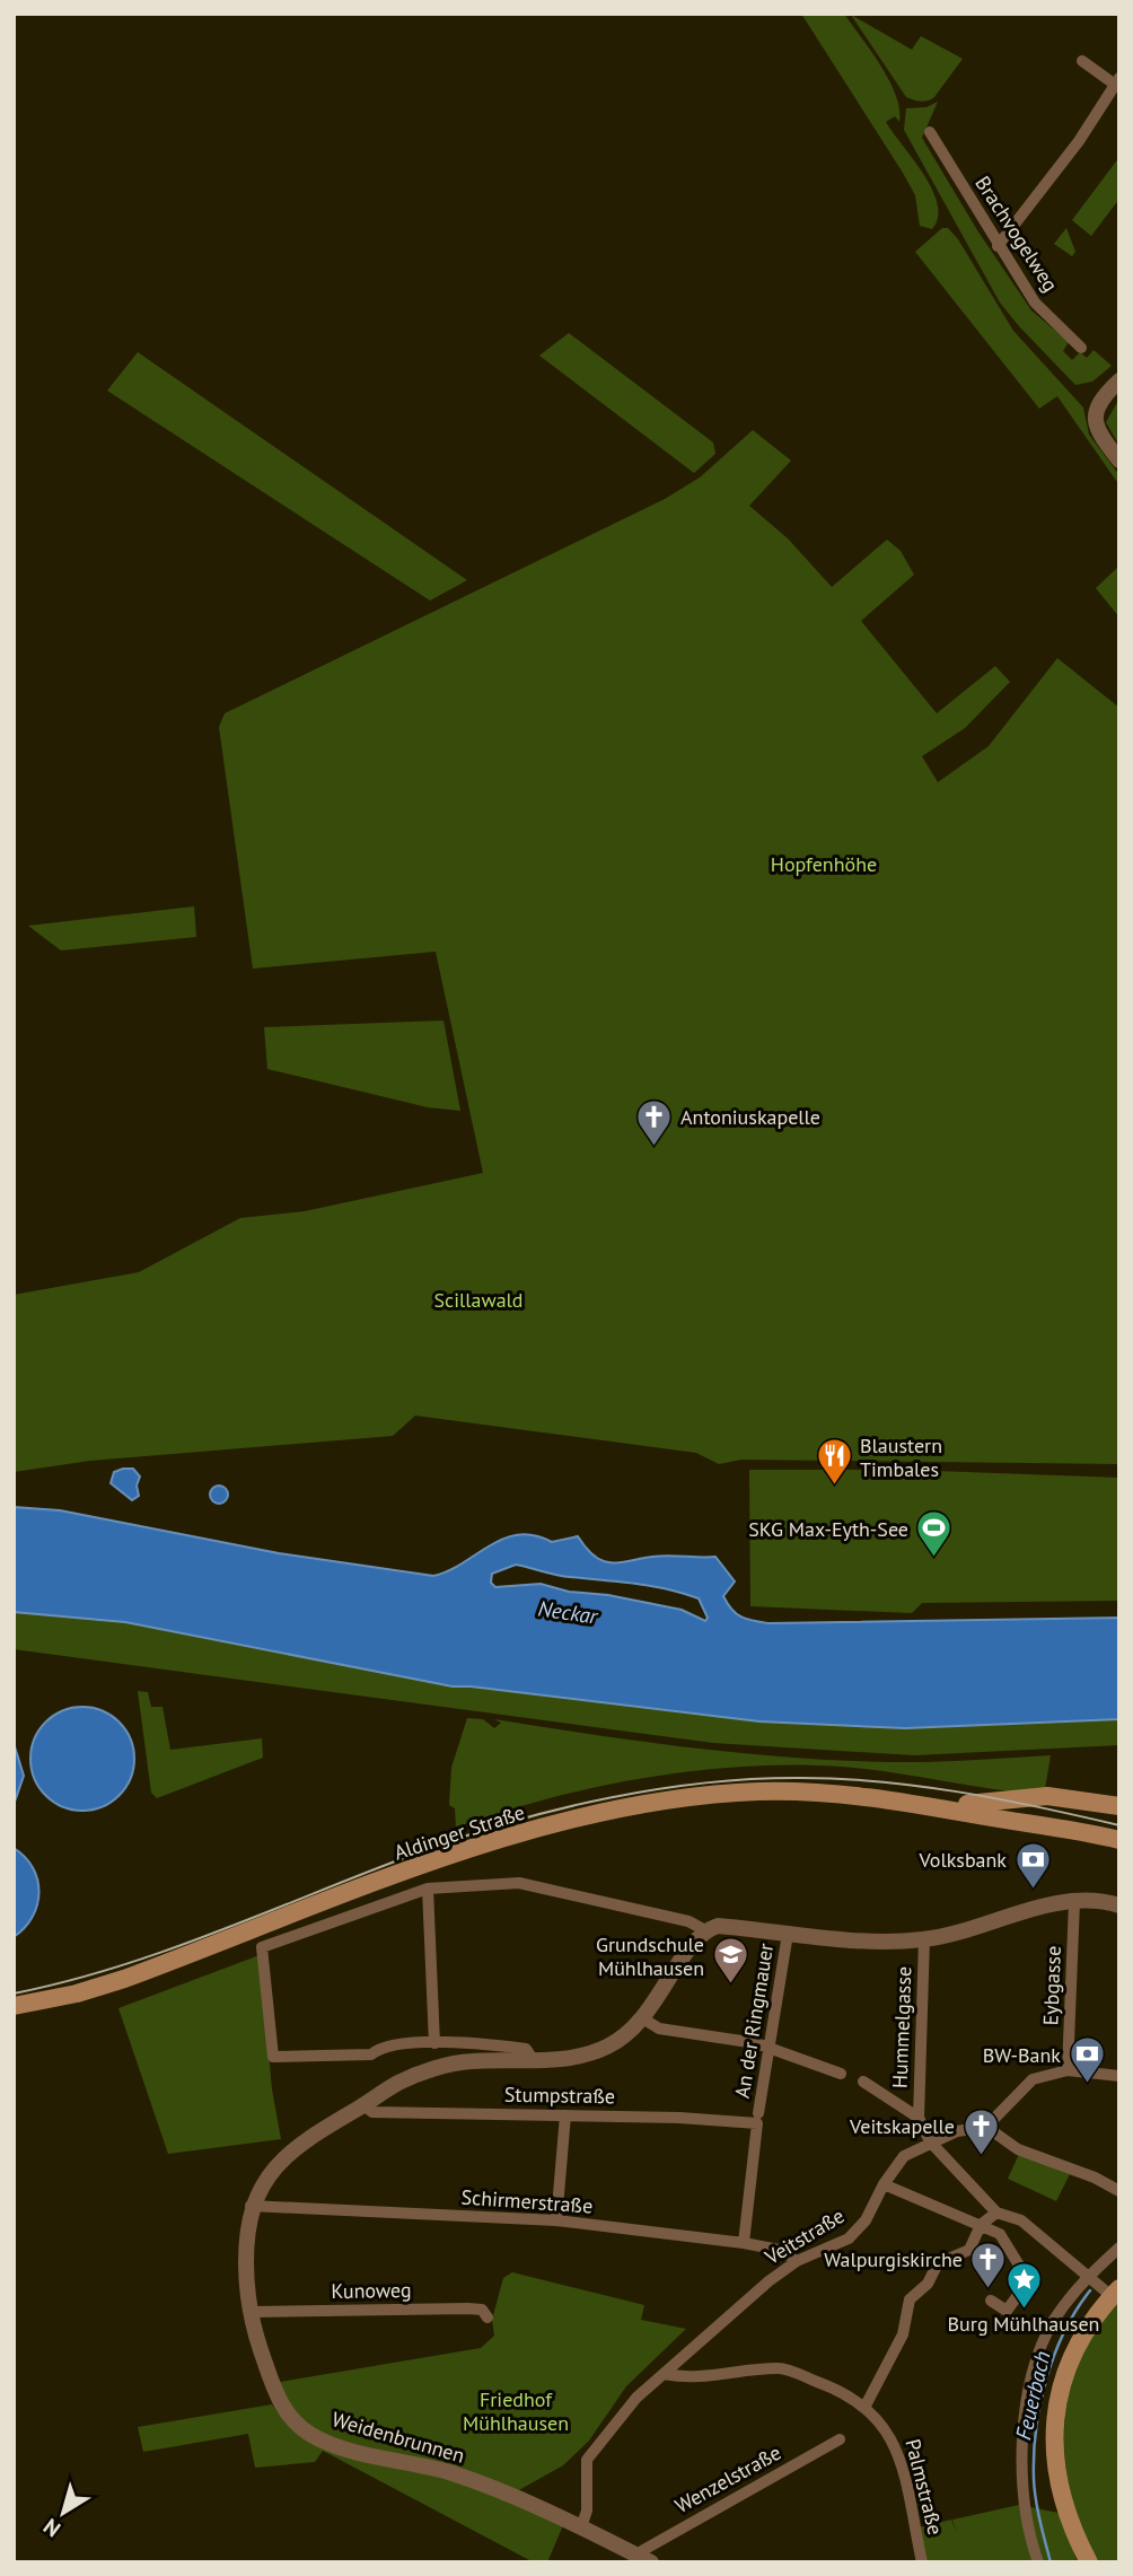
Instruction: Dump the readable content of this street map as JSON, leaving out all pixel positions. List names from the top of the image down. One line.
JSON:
{"streets":{"main road":["Aldinger Straße"],"street":["Brachvogelweg","Eybgasse","An der Ringmauer","Hummelgasse","Stumpstraße","Schirmerstraße","Veitstraße","Kunoweg","Weidenbrunnen","Wenzelstraße","Palmstraße"]},"crossings":[["An der Ringmauer","Stumpstraße"],["An der Ringmauer","Schirmerstraße"],["Stumpstraße","Weidenbrunnen"],["Schirmerstraße","Veitstraße"],["Schirmerstraße","Weidenbrunnen"],["Veitstraße","Weidenbrunnen"],["Veitstraße","Palmstraße"],["Kunoweg","Weidenbrunnen"],["Weidenbrunnen","Wenzelstraße"]],"water":["Neckar","Feuerbach"],"parks":["Hopfenhöhe","Scillawald","Friedhof Mühlhausen"],"places":{"church":["Antoniuskapelle","Veitskapelle","Walpurgiskirche"],"restaurant":["Blaustern Timbales"],"sports":["SKG Max-Eyth-See"],"bank":["Volksbank","BW-Bank"],"school or university":["Grundschule Mühlhausen"],"place":["Burg Mühlhausen"]},"north":"bottom left"}
